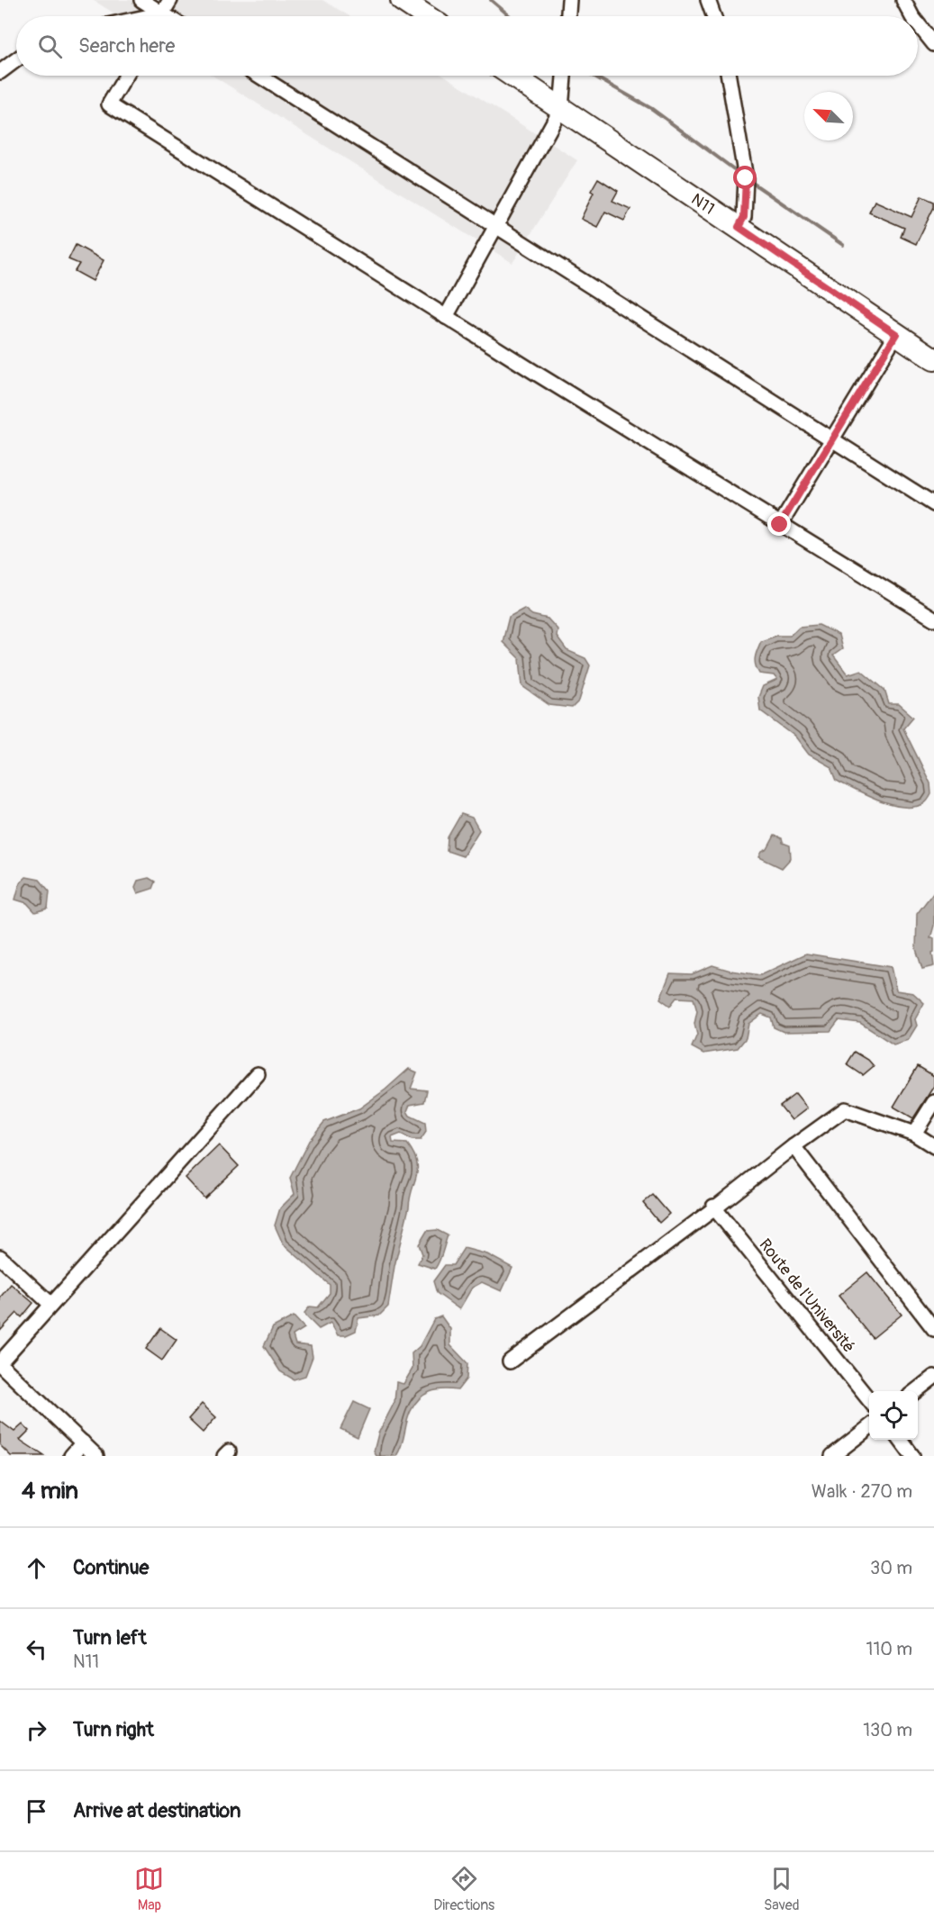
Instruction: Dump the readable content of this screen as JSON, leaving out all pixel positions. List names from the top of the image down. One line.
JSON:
{"streets":{"main road":["N11"],"street":["Route de l'Université"]},"north":"top left","page":{"search":"Search here","heading":["4 min","Walk · 270 m"],"list":[["Continue","30 m"],["Turn left","N11","110 m"],["Turn right","130 m"],"Arrive at destination"],"nav":["Map","Directions","Saved"]}}
